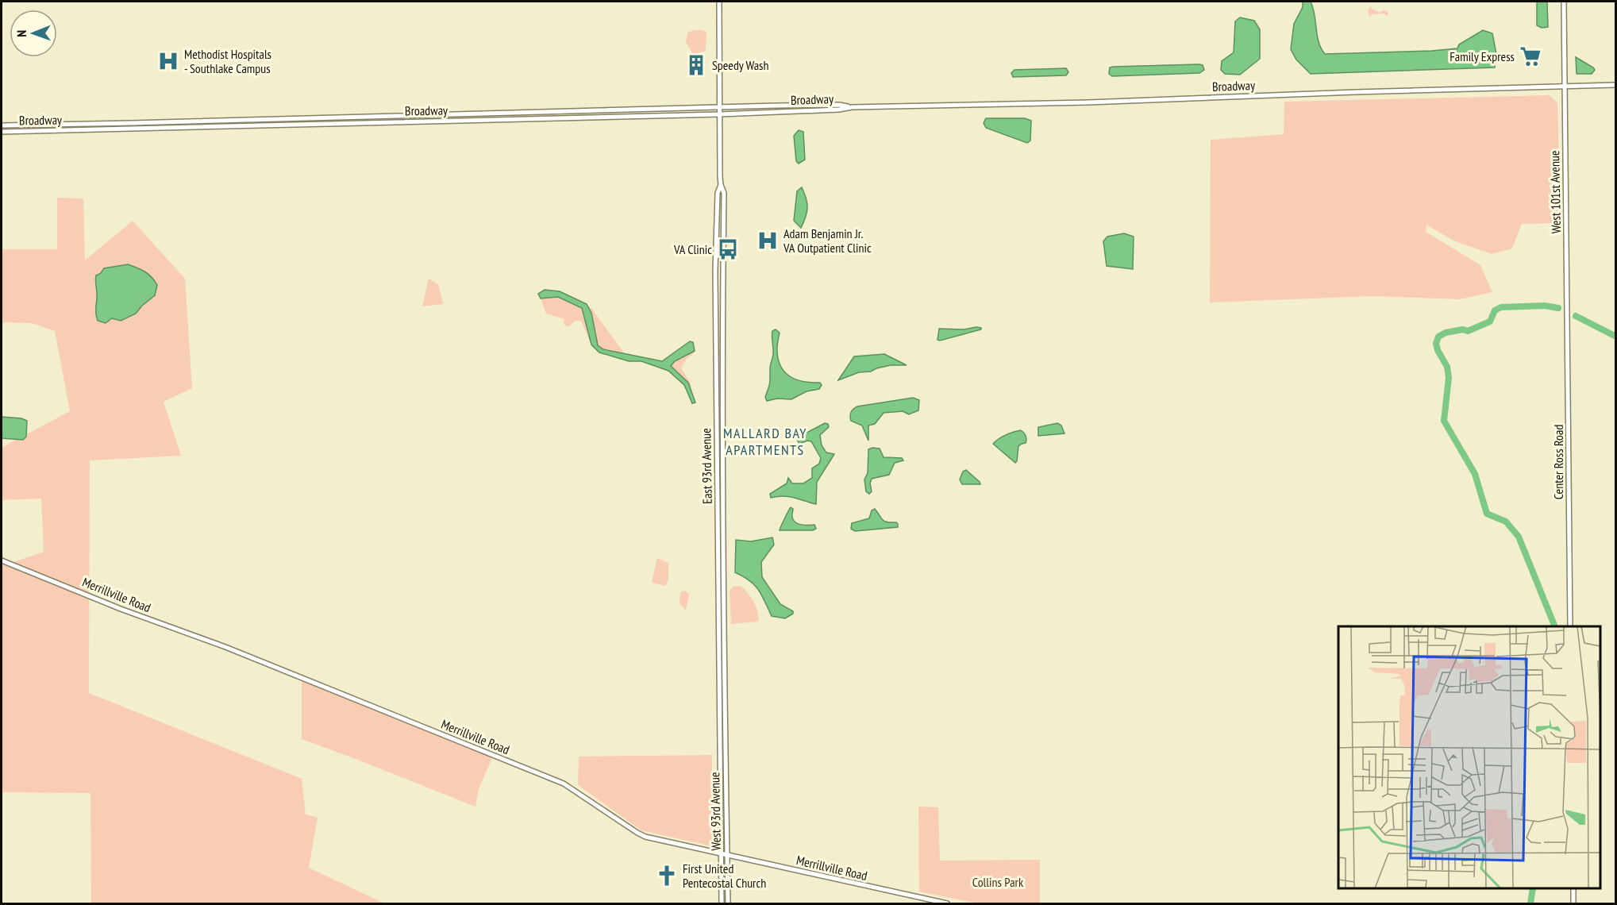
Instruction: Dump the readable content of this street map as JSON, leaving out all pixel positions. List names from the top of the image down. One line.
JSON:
{"streets":{"street":["Broadway","West 101st Avenue","Center Ross Road","East 93rd Avenue","Merrillville Road","West 93rd Avenue"]},"crossings":[["Broadway","West 101st Avenue"],["Broadway","East 93rd Avenue"],["West 101st Avenue","Center Ross Road"],["East 93rd Avenue","West 93rd Avenue"],["Merrillville Road","West 93rd Avenue"]],"districts":["MALLARD BAY APARTMENTS"],"parks":["Collins Park"],"places":{"supermarket":["Family Express"],"hospital":["Methodist Hospitals - Southlake Campus","Adam Benjamin Jr. VA Outpatient Clinic"],"building":["Speedy Wash"],"bus stop":["VA Clinic"],"church":["First United Pentecostal Church"]},"north":"left"}
